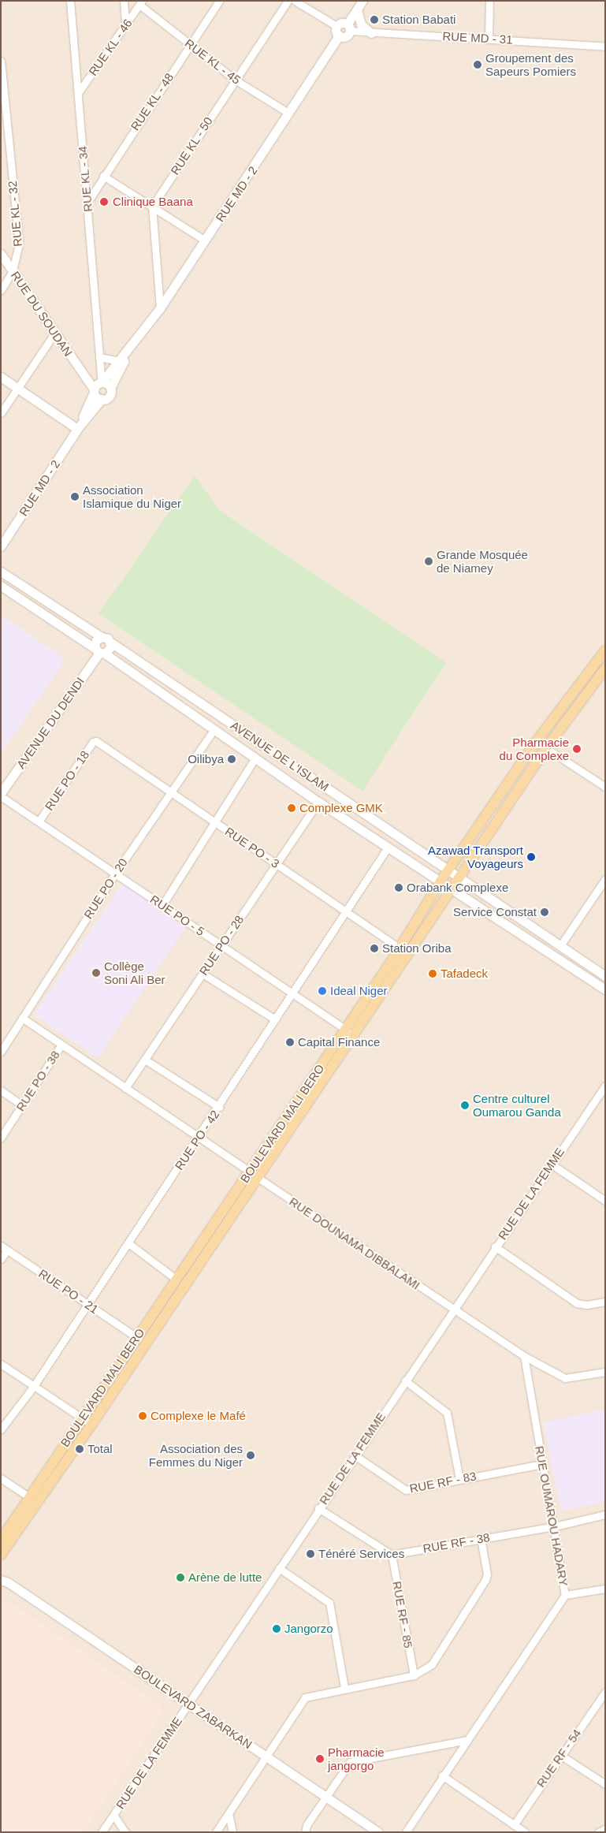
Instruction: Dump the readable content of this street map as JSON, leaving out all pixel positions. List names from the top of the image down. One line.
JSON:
{"streets":{"main road":["BOULEVARD MALI BERO"],"street":["RUE MD - 31","RUE KL - 46","RUE KL - 45","RUE KL - 48","RUE KL - 50","RUE KL - 34","RUE MD - 2","RUE KL - 32","RUE DU SOUDAN","AVENUE DU DENDI","AVENUE DE L'ISLAM","RUE PO - 18","RUE PO - 3","RUE PO - 20","RUE PO - 5","RUE PO - 28","RUE PO - 38","RUE PO - 42","RUE DE LA FEMME","RUE DOUNAMA DIBBALAMI","RUE PO - 21","RUE RF - 83","RUE OUMAROU HADARY","RUE RF - 38","RUE RF - 85","BOULEVARD ZABARKAN","RUE RF - 54"]},"crossings":[["RUE KL - 46","RUE KL - 45"],["RUE KL - 46","RUE KL - 34"],["RUE KL - 45","RUE KL - 48"],["RUE KL - 45","RUE KL - 50"],["RUE KL - 45","RUE MD - 2"],["RUE KL - 48","RUE KL - 34"],["RUE KL - 34","RUE MD - 2"],["RUE KL - 34","RUE DU SOUDAN"],["RUE MD - 2","RUE DU SOUDAN"],["RUE KL - 32","RUE DU SOUDAN"],["AVENUE DU DENDI","AVENUE DE L'ISLAM"],["AVENUE DU DENDI","RUE PO - 5"],["AVENUE DE L'ISLAM","RUE PO - 20"],["AVENUE DE L'ISLAM","RUE PO - 28"],["AVENUE DE L'ISLAM","BOULEVARD MALI BERO"],["AVENUE DE L'ISLAM","RUE PO - 42"],["RUE PO - 18","RUE PO - 3"],["RUE PO - 18","RUE PO - 5"],["RUE PO - 3","RUE PO - 20"],["RUE PO - 3","RUE PO - 28"],["RUE PO - 3","BOULEVARD MALI BERO"],["RUE PO - 3","RUE PO - 42"],["RUE PO - 20","RUE PO - 5"],["RUE PO - 20","RUE DOUNAMA DIBBALAMI"],["RUE PO - 5","RUE PO - 28"],["RUE PO - 5","BOULEVARD MALI BERO"],["RUE PO - 5","RUE PO - 42"],["RUE PO - 28","RUE DOUNAMA DIBBALAMI"],["RUE PO - 38","RUE DOUNAMA DIBBALAMI"],["BOULEVARD MALI BERO","RUE DOUNAMA DIBBALAMI"],["BOULEVARD MALI BERO","RUE PO - 21"],["RUE PO - 42","RUE DOUNAMA DIBBALAMI"],["RUE PO - 42","RUE PO - 21"],["RUE DE LA FEMME","RUE DOUNAMA DIBBALAMI"],["RUE DE LA FEMME","RUE RF - 83"],["RUE DE LA FEMME","BOULEVARD ZABARKAN"],["RUE RF - 83","RUE OUMAROU HADARY"],["RUE OUMAROU HADARY","RUE RF - 38"],["RUE RF - 38","RUE RF - 85"]],"places":["Station Babati","Groupement des Sapeurs Pomiers","Clinique Baana","Association Islamique du Niger","Grande Mosquée de Niamey","Pharmacie du Complexe","Oilibya","Complexe GMK","Azawad Transport Voyageurs","Orabank Complexe","Service Constat","Station Oriba","Collège Soni Ali Ber","Tafadeck","Ideal Niger","Capital Finance","Centre culturel Oumarou Ganda","Complexe le Mafé","Total","Association des Femmes du Niger","Ténéré Services","Arène de lutte","Jangorzo","Pharmacie jangorgo"]}
